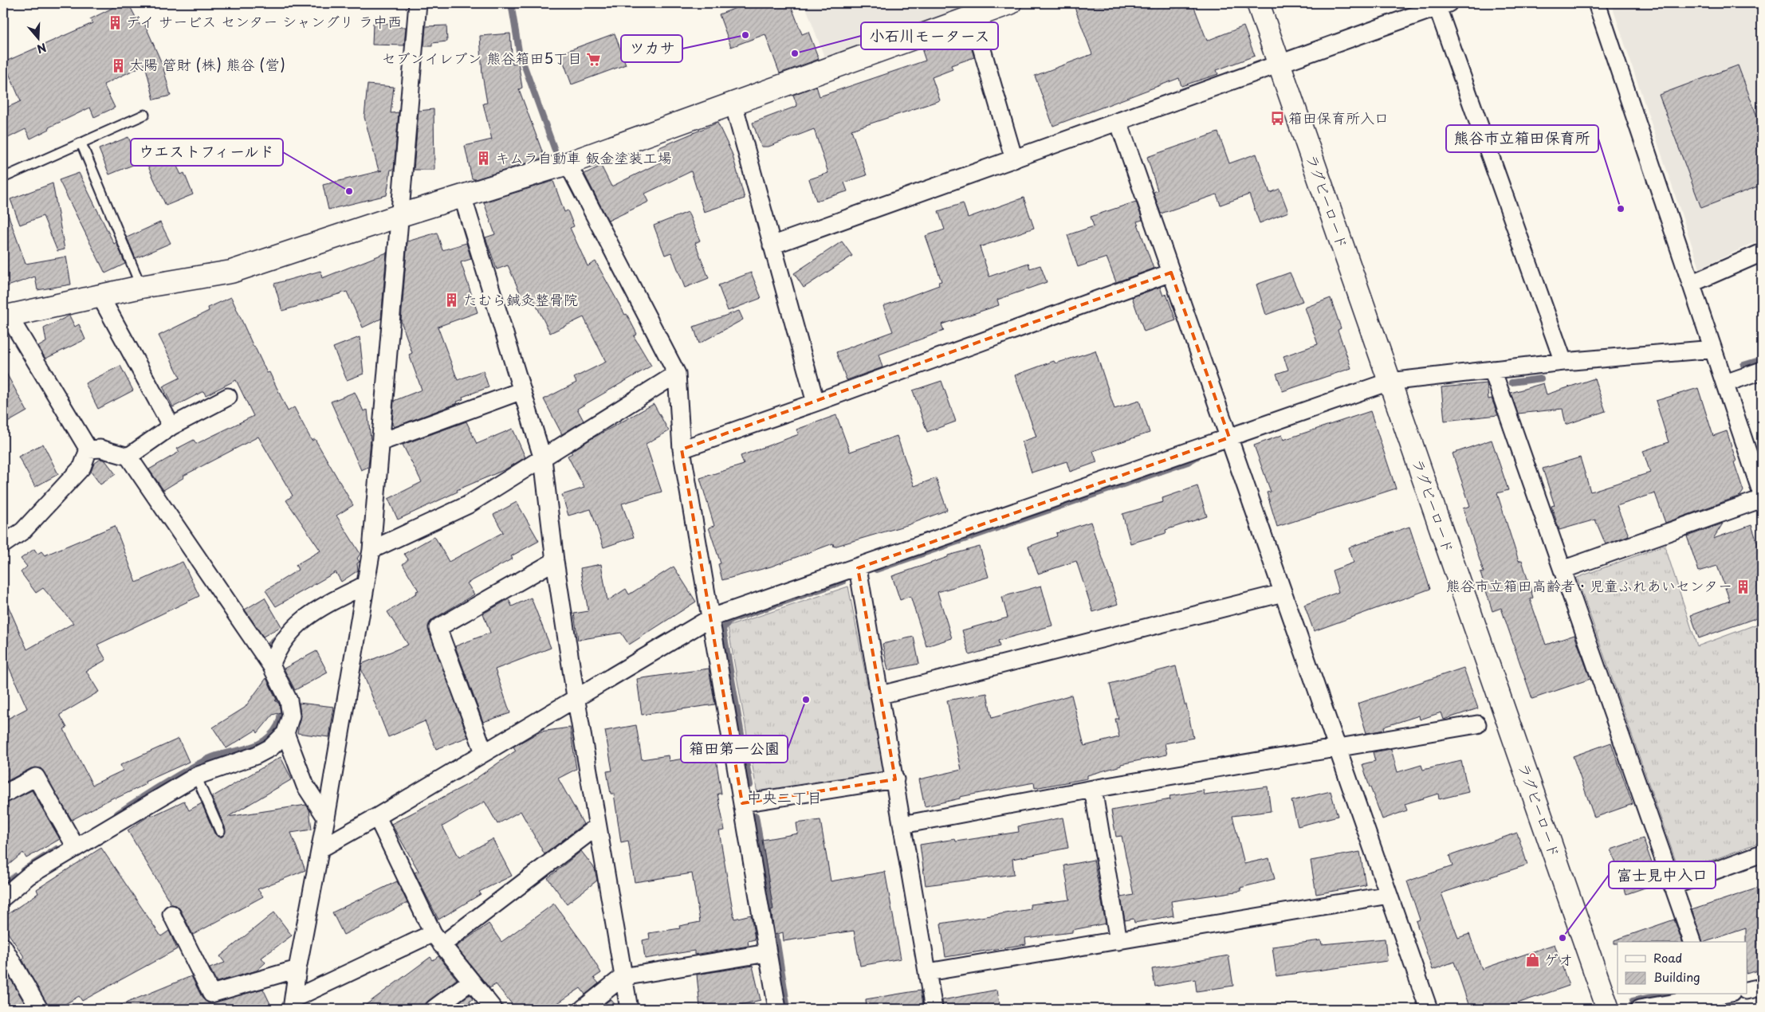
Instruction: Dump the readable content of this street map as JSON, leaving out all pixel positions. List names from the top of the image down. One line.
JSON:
{"streets":{"street":["ラグビーロード"]},"districts":["中央二丁目"],"places":{"building":["デイ サービス センター シャングリ ラ中西","太陽 管財 (株) 熊谷 (営)","キムラ自動車 鈑金塗装工場","たむら鍼灸整骨院","熊谷市立箱田高齢者・児童ふれあいセンター"],"other":["ツカサ","小石川モータース","ウエストフィールド","熊谷市立箱田保育所","箱田第一公園","富士見中入口"],"supermarket":["セブンイレブン 熊谷箱田5丁目"],"bus stop":["箱田保育所入口"],"shop":["ゲオ"]},"legend":["Road","Building"],"north":"bottom"}
